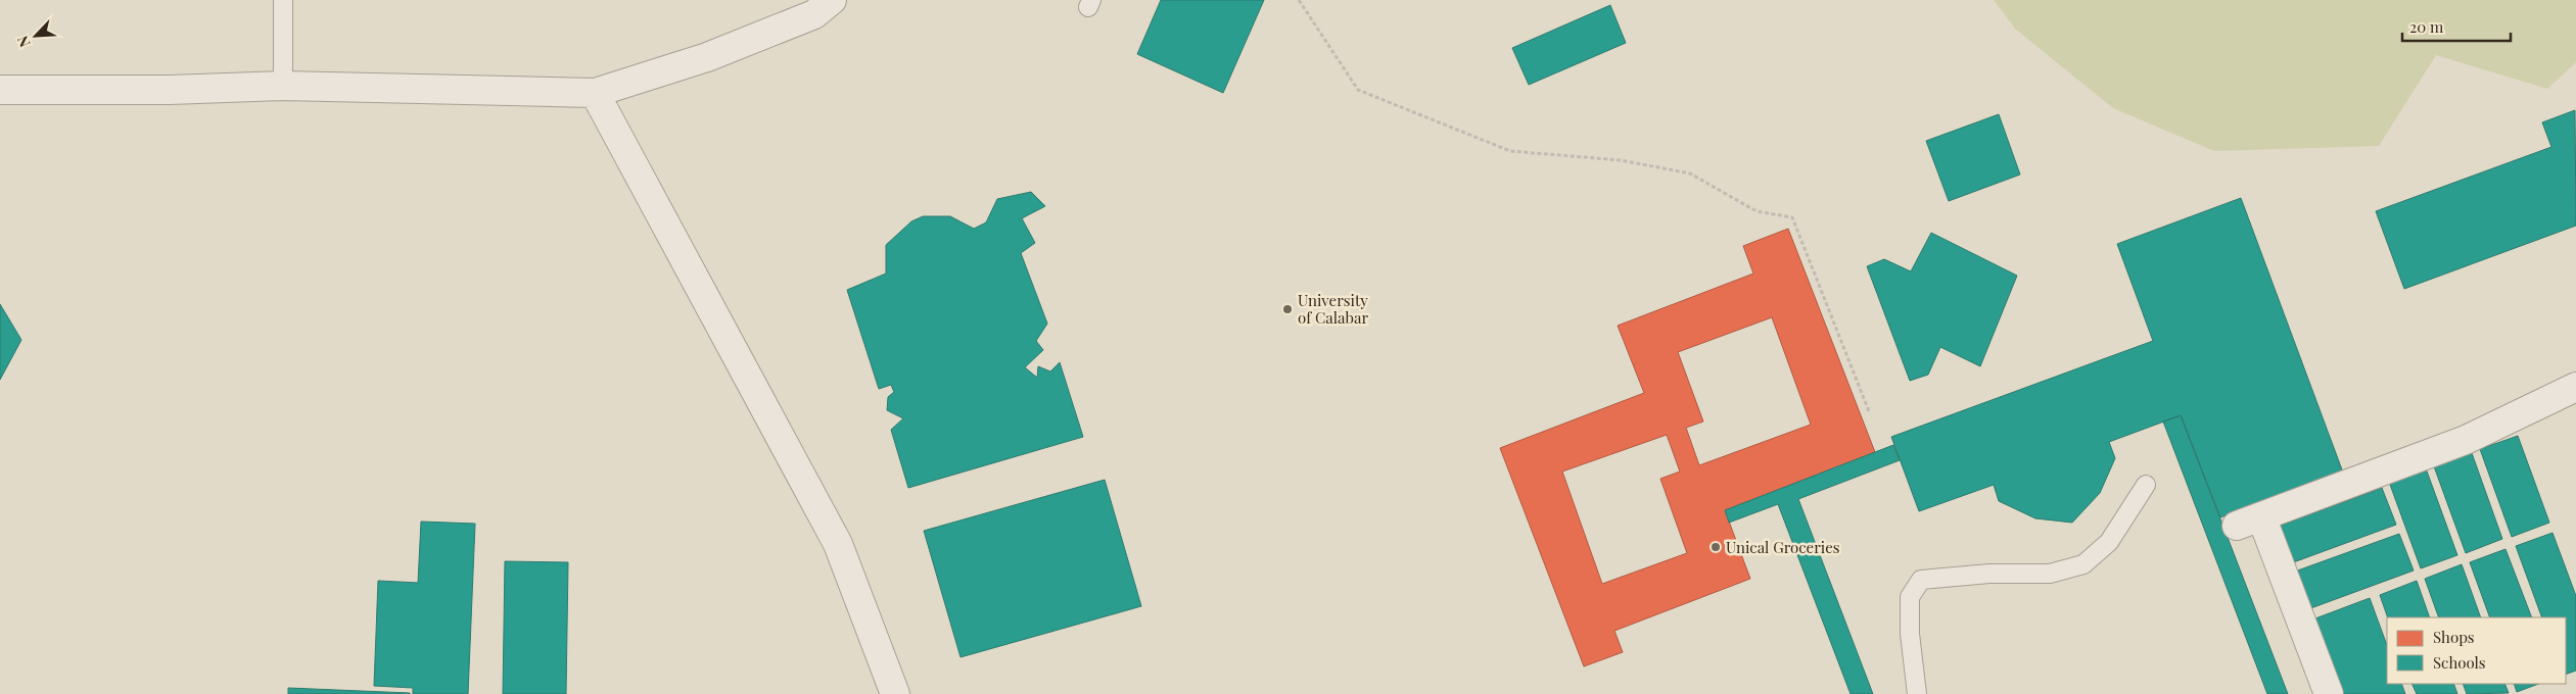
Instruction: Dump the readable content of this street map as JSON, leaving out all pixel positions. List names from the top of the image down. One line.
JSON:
{"places":["University of Calabar","Unical Groceries"],"legend":["Shops","Schools"],"scale_bar":"20 m","north":"bottom left"}
